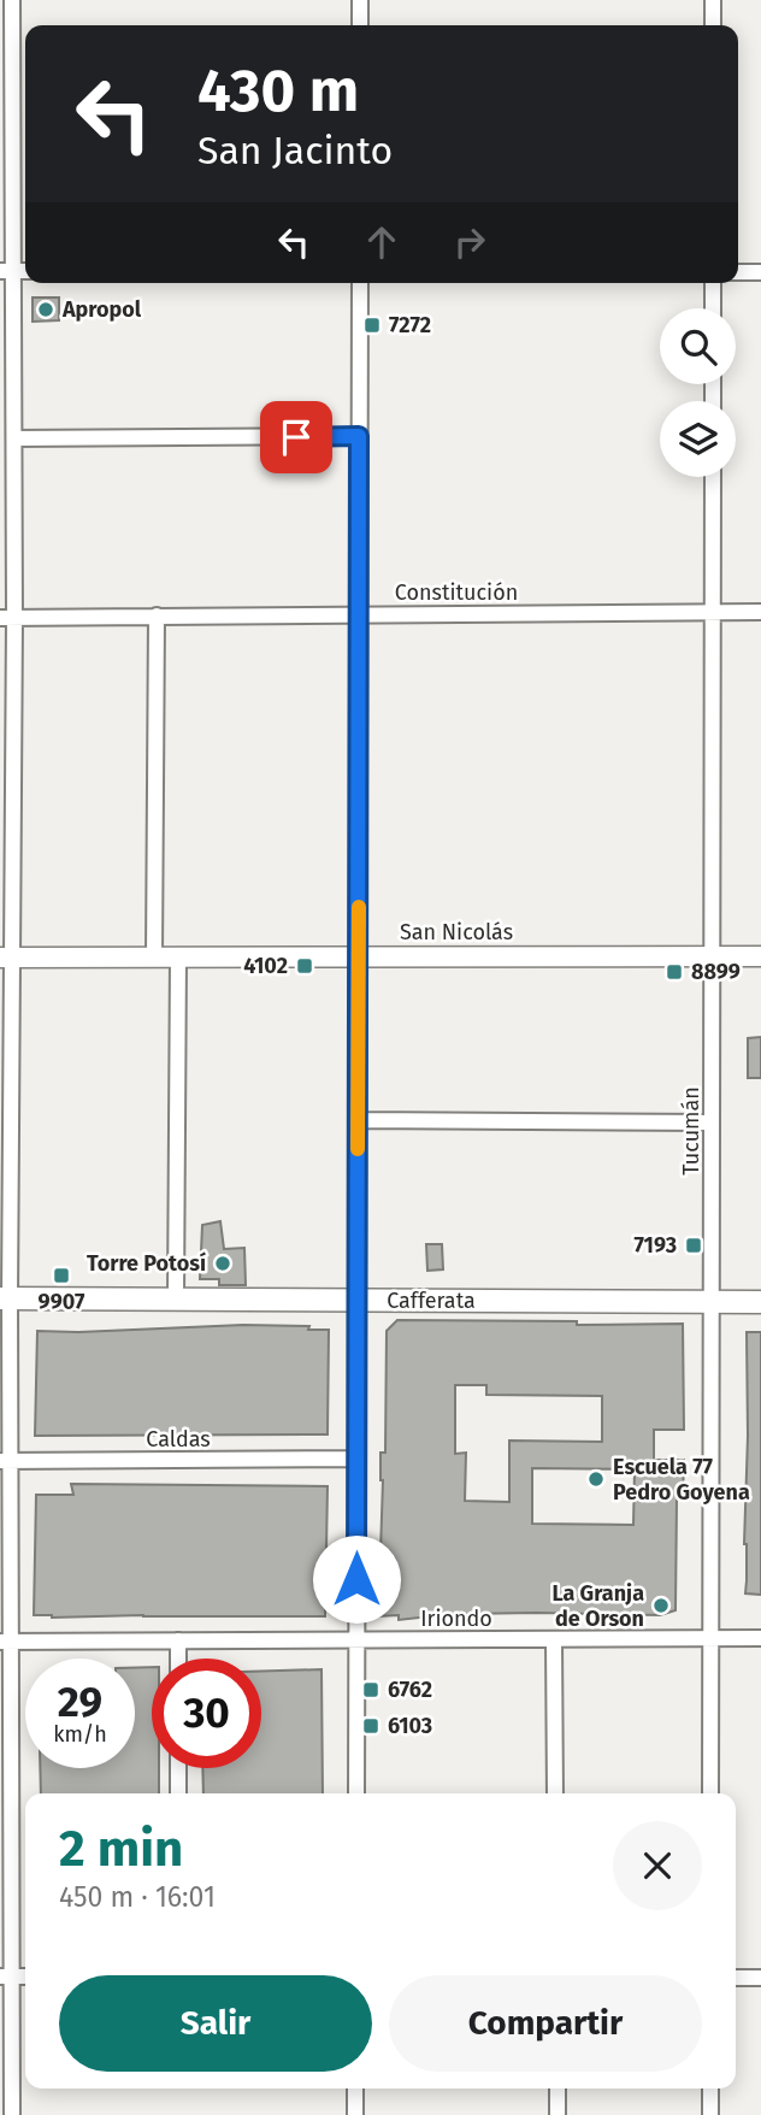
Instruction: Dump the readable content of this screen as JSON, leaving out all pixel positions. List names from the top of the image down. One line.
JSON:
{"streets":{"main road":["Cafferata"],"street":["Constitución","San Nicolás","Tucumán","Caldas","Iriondo"]},"crossings":[["Constitución","Tucumán"],["San Nicolás","Tucumán"],["Tucumán","Cafferata"],["Tucumán","Iriondo"]],"places":{"other":["Apropol","Torre Potosí","Escuela 77 Pedro Goyena","La Granja de Orson"],"transit":["7272","4102","8899","7193","9907","6762","6103"]},"page":{"turn":["430 m","San Jacinto"],"speed":"29 km/h","limit":"30","heading":["2 min","450 m · 16:01"],"buttons":["Salir","Compartir"]}}
